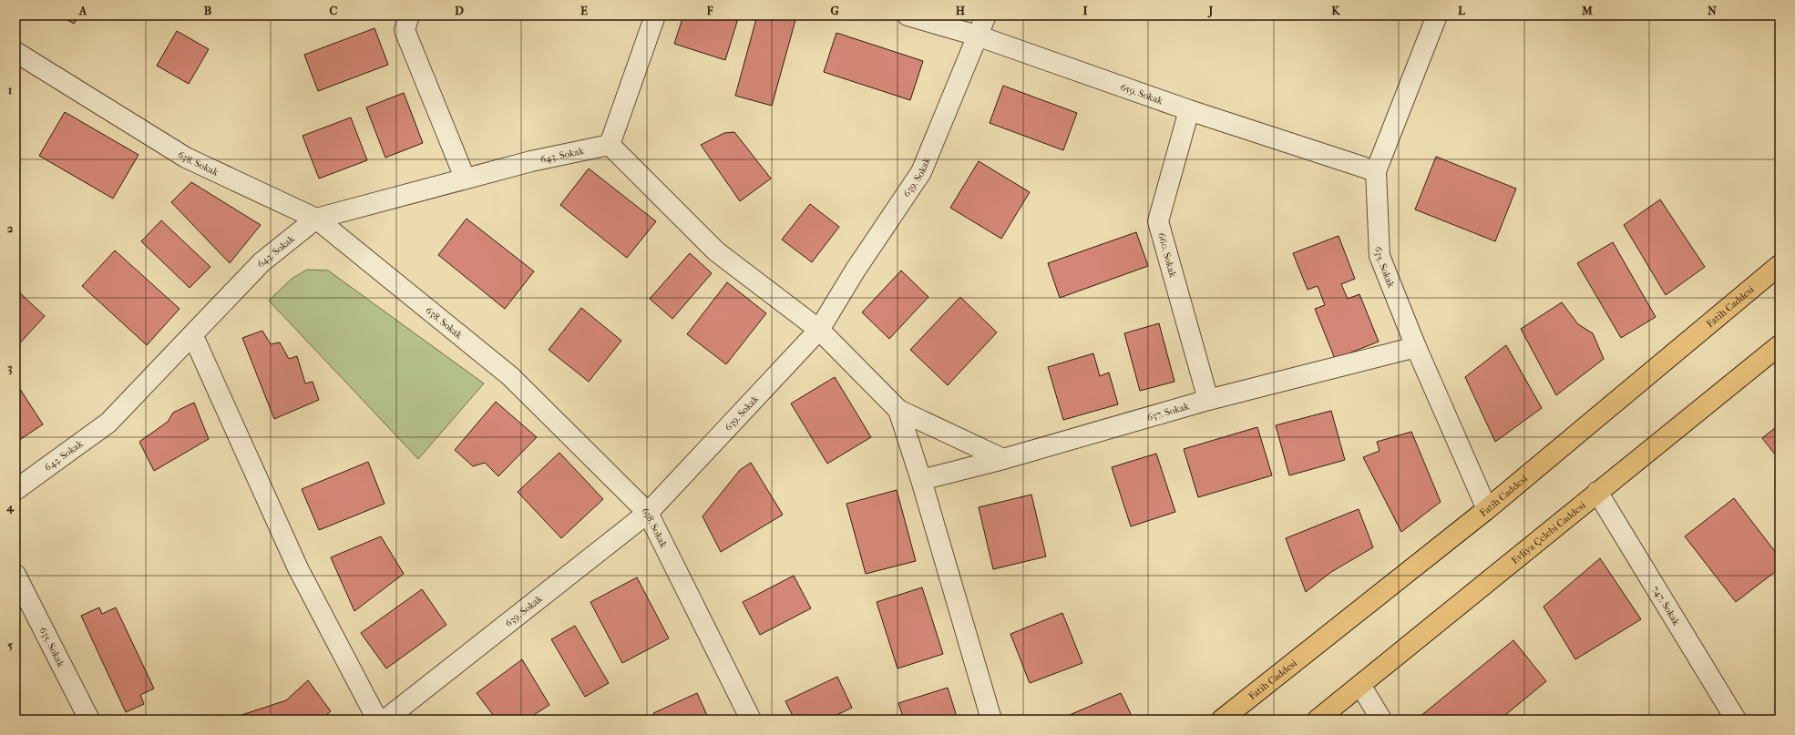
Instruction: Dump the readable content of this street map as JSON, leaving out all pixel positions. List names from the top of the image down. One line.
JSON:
{"streets":{"main road":["Fatih Caddesi","Evliya Çelebi Caddesi"],"street":["659. Sokak","643. Sokak","638. Sokak","639. Sokak","660. Sokak","635. Sokak","637. Sokak","747. Sokak"]},"crossings":[["659. Sokak","639. Sokak"],["659. Sokak","660. Sokak"],["659. Sokak","635. Sokak"],["643. Sokak","638. Sokak"],["638. Sokak","639. Sokak"],["660. Sokak","637. Sokak"],["635. Sokak","Fatih Caddesi"],["635. Sokak","637. Sokak"],["Evliya Çelebi Caddesi","747. Sokak"]],"grid":{"columns":["A","B","C","D","E","F","G","H","I","J","K","L","M","N"],"rows":["1","2","3","4","5"]}}
